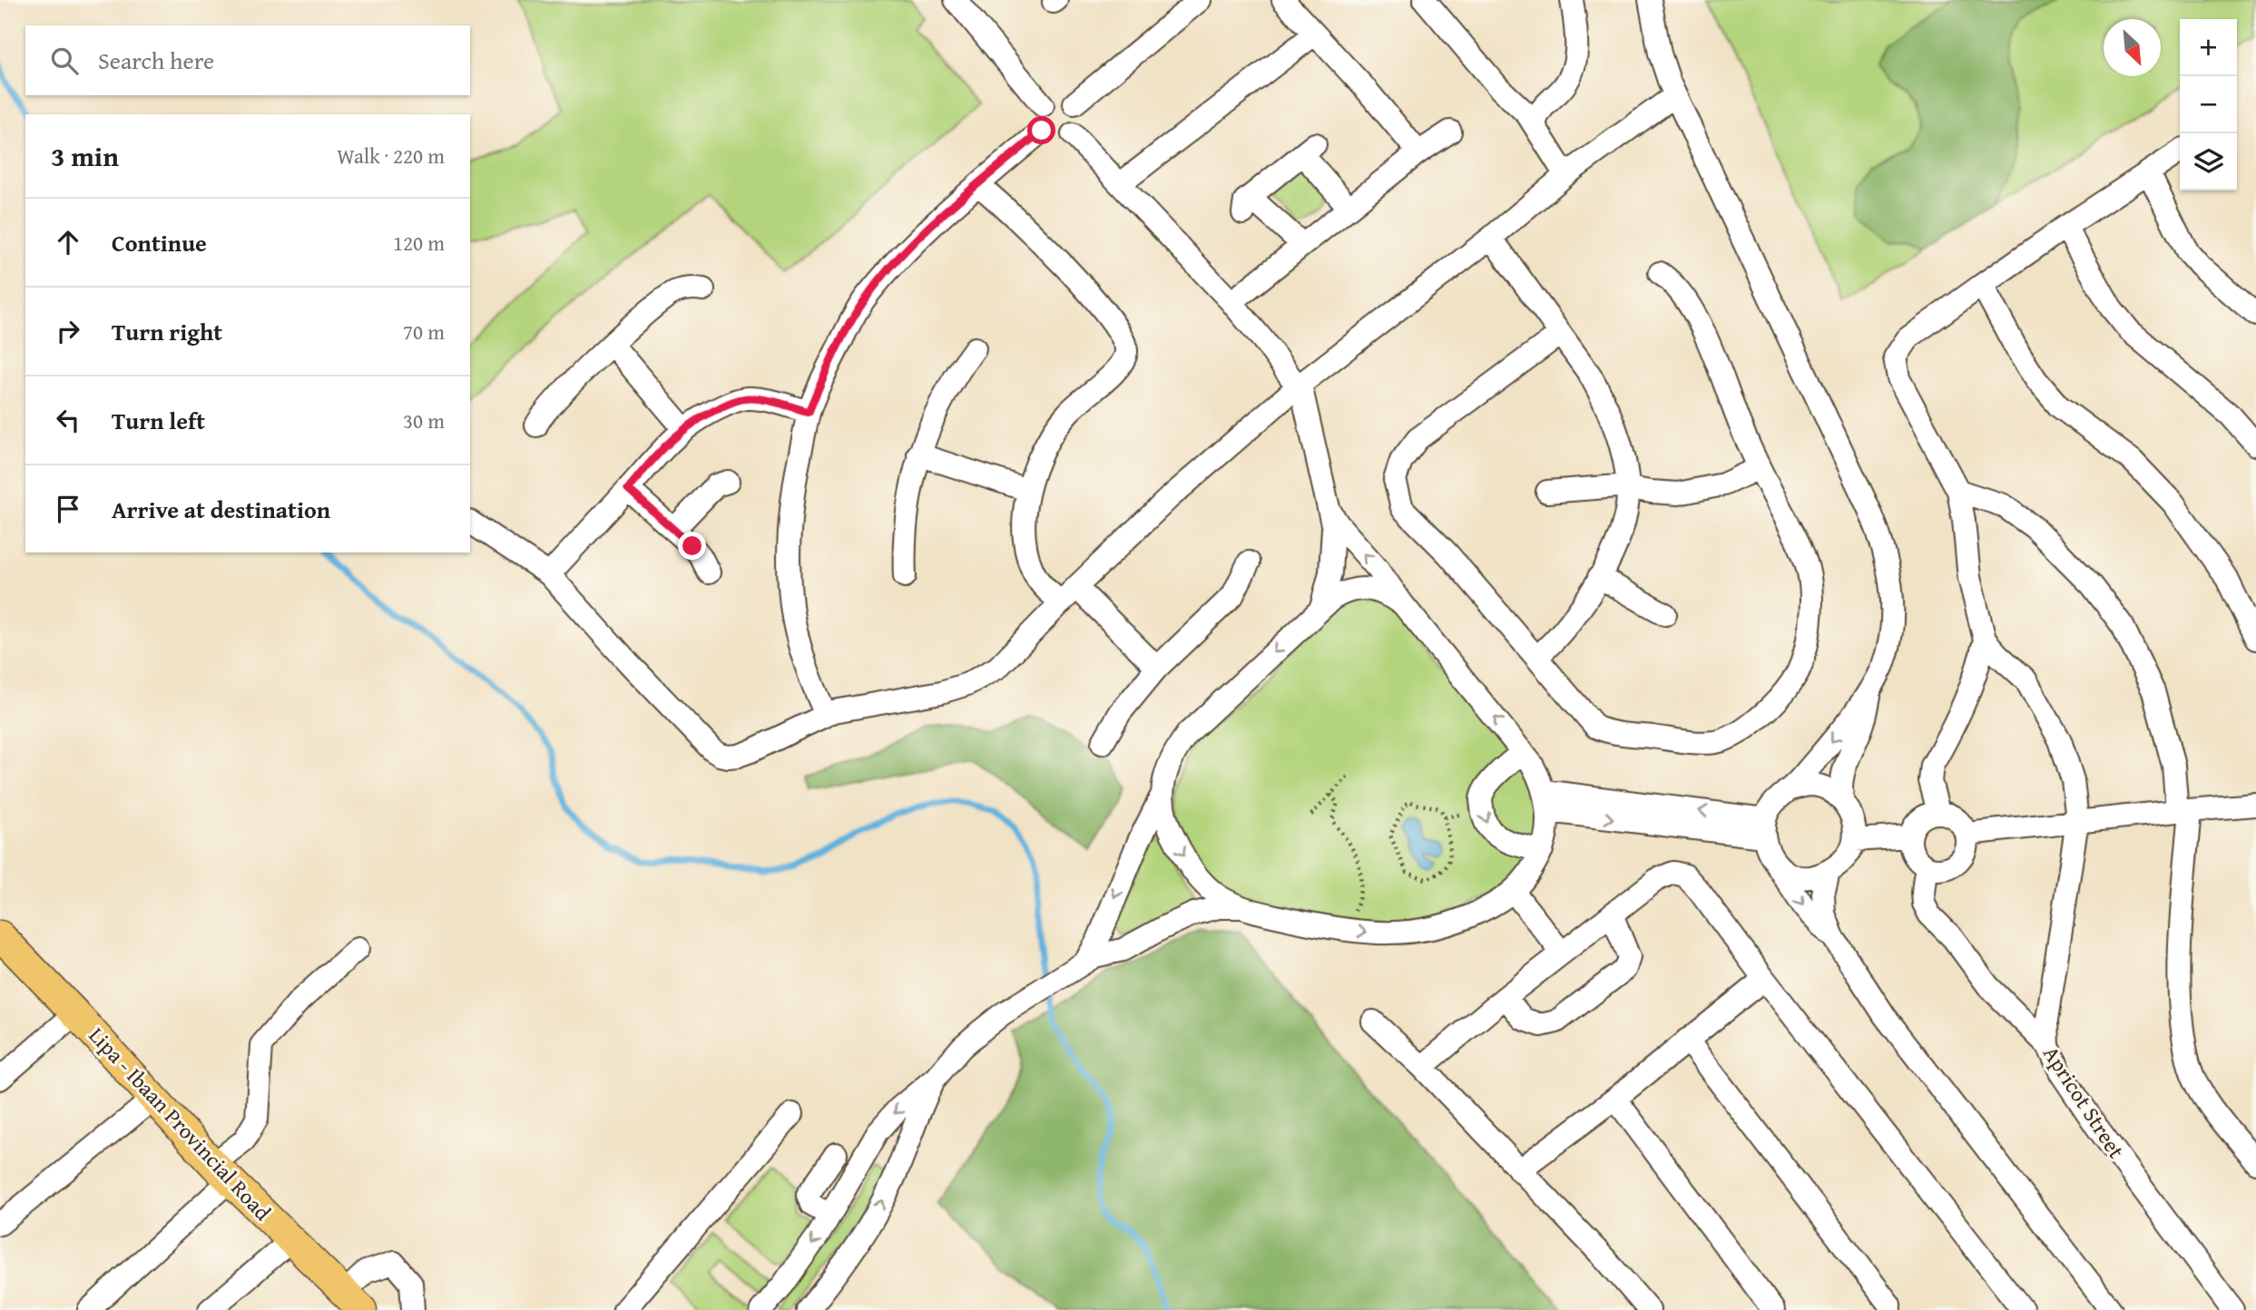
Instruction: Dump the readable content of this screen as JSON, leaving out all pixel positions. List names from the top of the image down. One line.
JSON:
{"streets":{"main road":["Lipa - Ibaan Provincial Road"],"street":["Apricot Street"]},"north":"bottom right","page":{"map_buttons":["+","−"],"search":"Search here","heading":["3 min","Walk · 220 m"],"list":[["Continue","120 m"],["Turn right","70 m"],["Turn left","30 m"],"Arrive at destination"]}}
